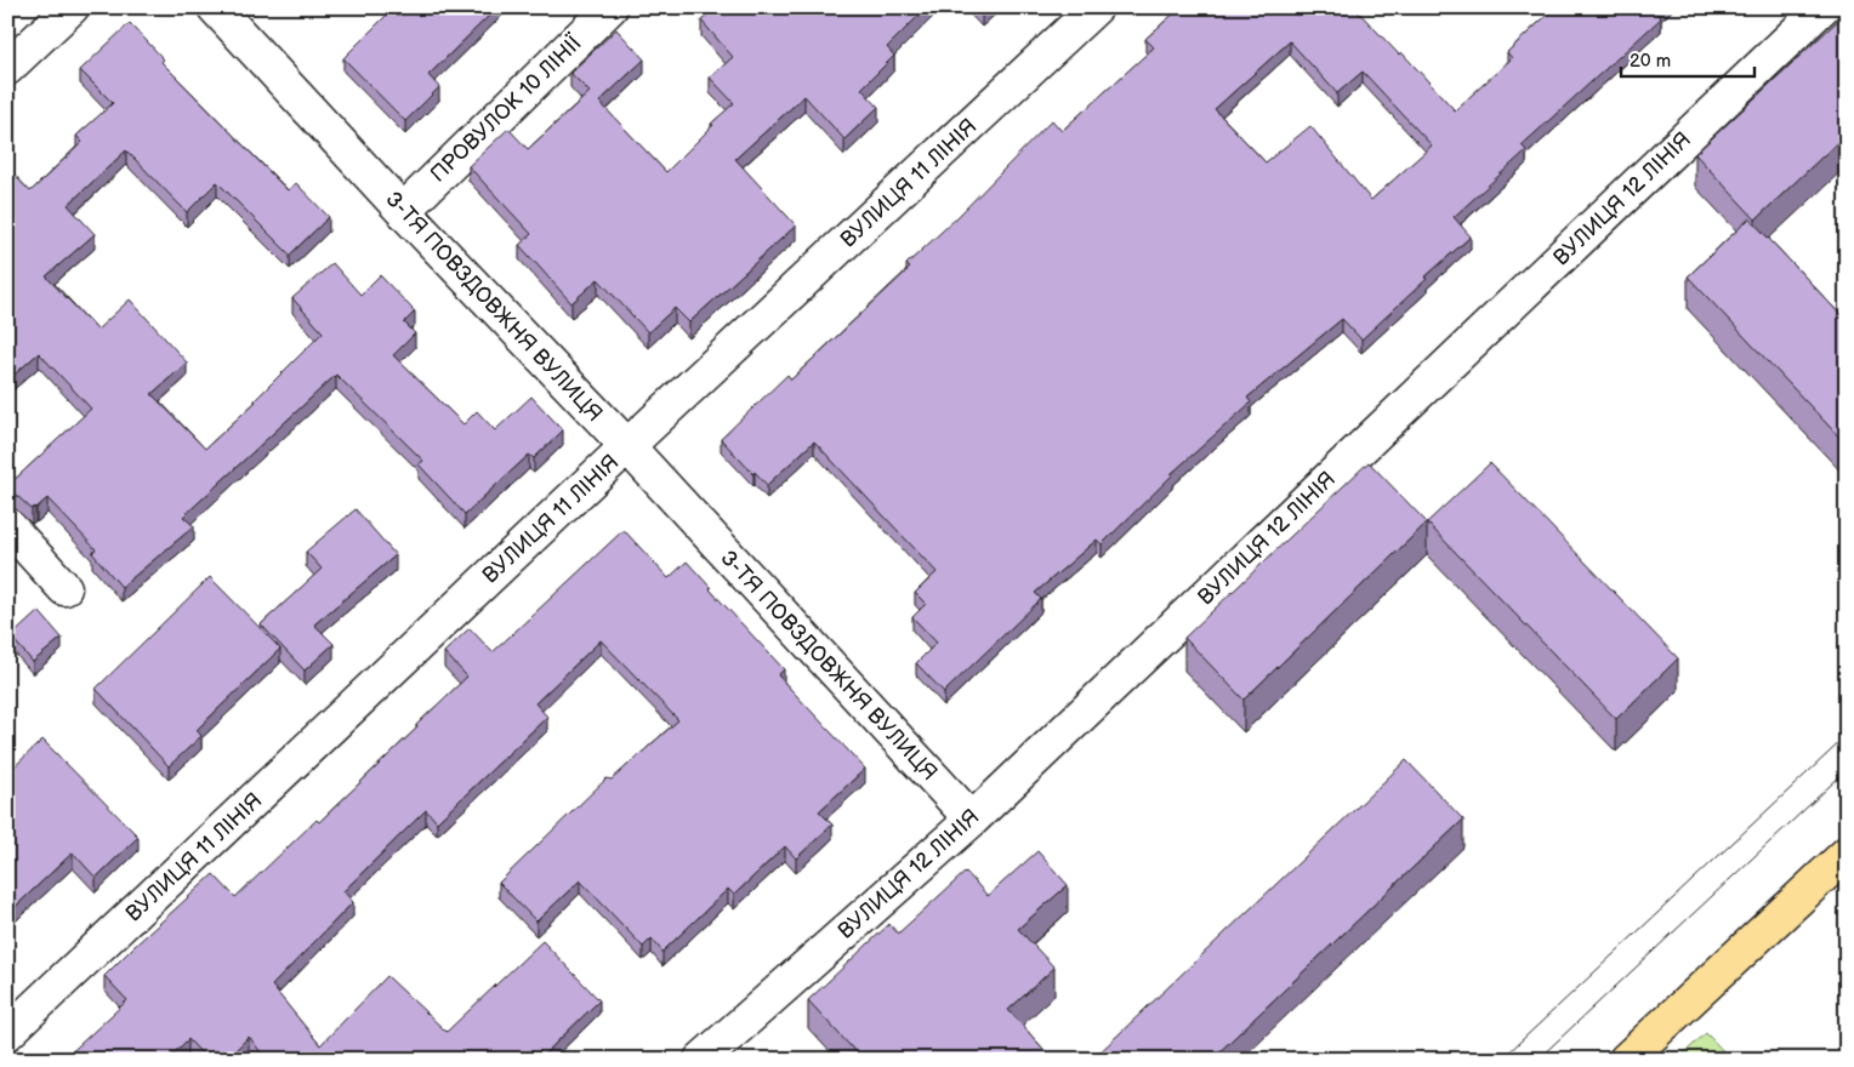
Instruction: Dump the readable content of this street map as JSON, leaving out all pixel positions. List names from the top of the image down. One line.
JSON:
{"streets":{"street":["ПРОВУЛОК 10 ЛІНІЇ","ВУЛИЦЯ 11 ЛІНІЯ","ВУЛИЦЯ 12 ЛІНІЯ","3-ТЯ ПОВЗДОВЖНЯ ВУЛИЦЯ"]},"crossings":[["ПРОВУЛОК 10 ЛІНІЇ","3-ТЯ ПОВЗДОВЖНЯ ВУЛИЦЯ"],["ВУЛИЦЯ 11 ЛІНІЯ","3-ТЯ ПОВЗДОВЖНЯ ВУЛИЦЯ"],["ВУЛИЦЯ 12 ЛІНІЯ","3-ТЯ ПОВЗДОВЖНЯ ВУЛИЦЯ"]],"scale_bar":"20 m"}
